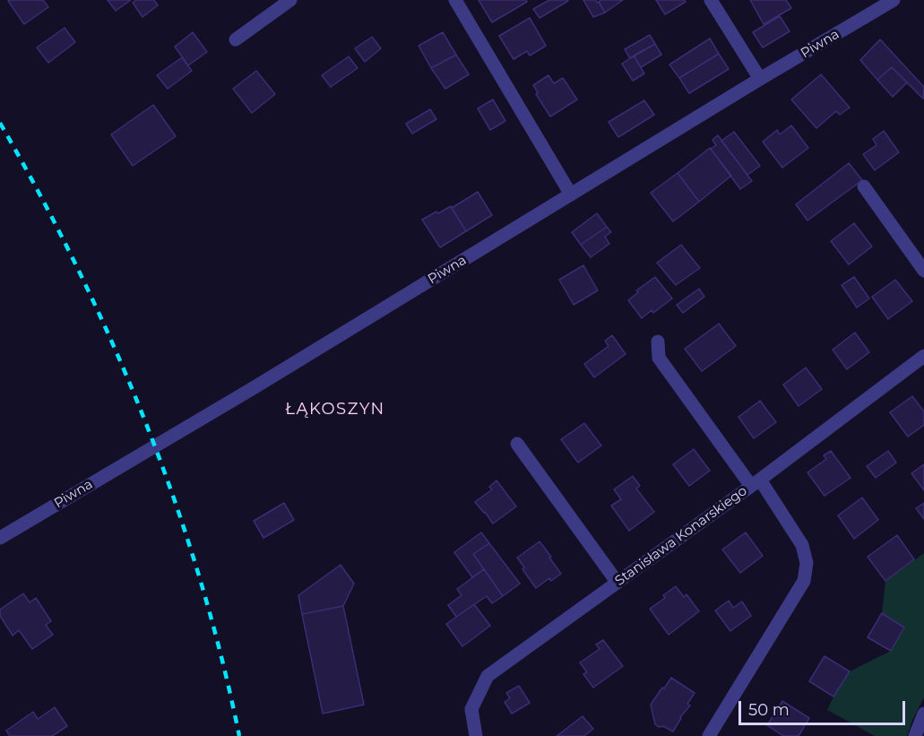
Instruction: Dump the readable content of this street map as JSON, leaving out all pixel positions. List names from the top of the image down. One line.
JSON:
{"streets":{"street":["Piwna","Stanisława Konarskiego"]},"districts":["ŁĄKOSZYN"],"scale_bar":"50 m"}
